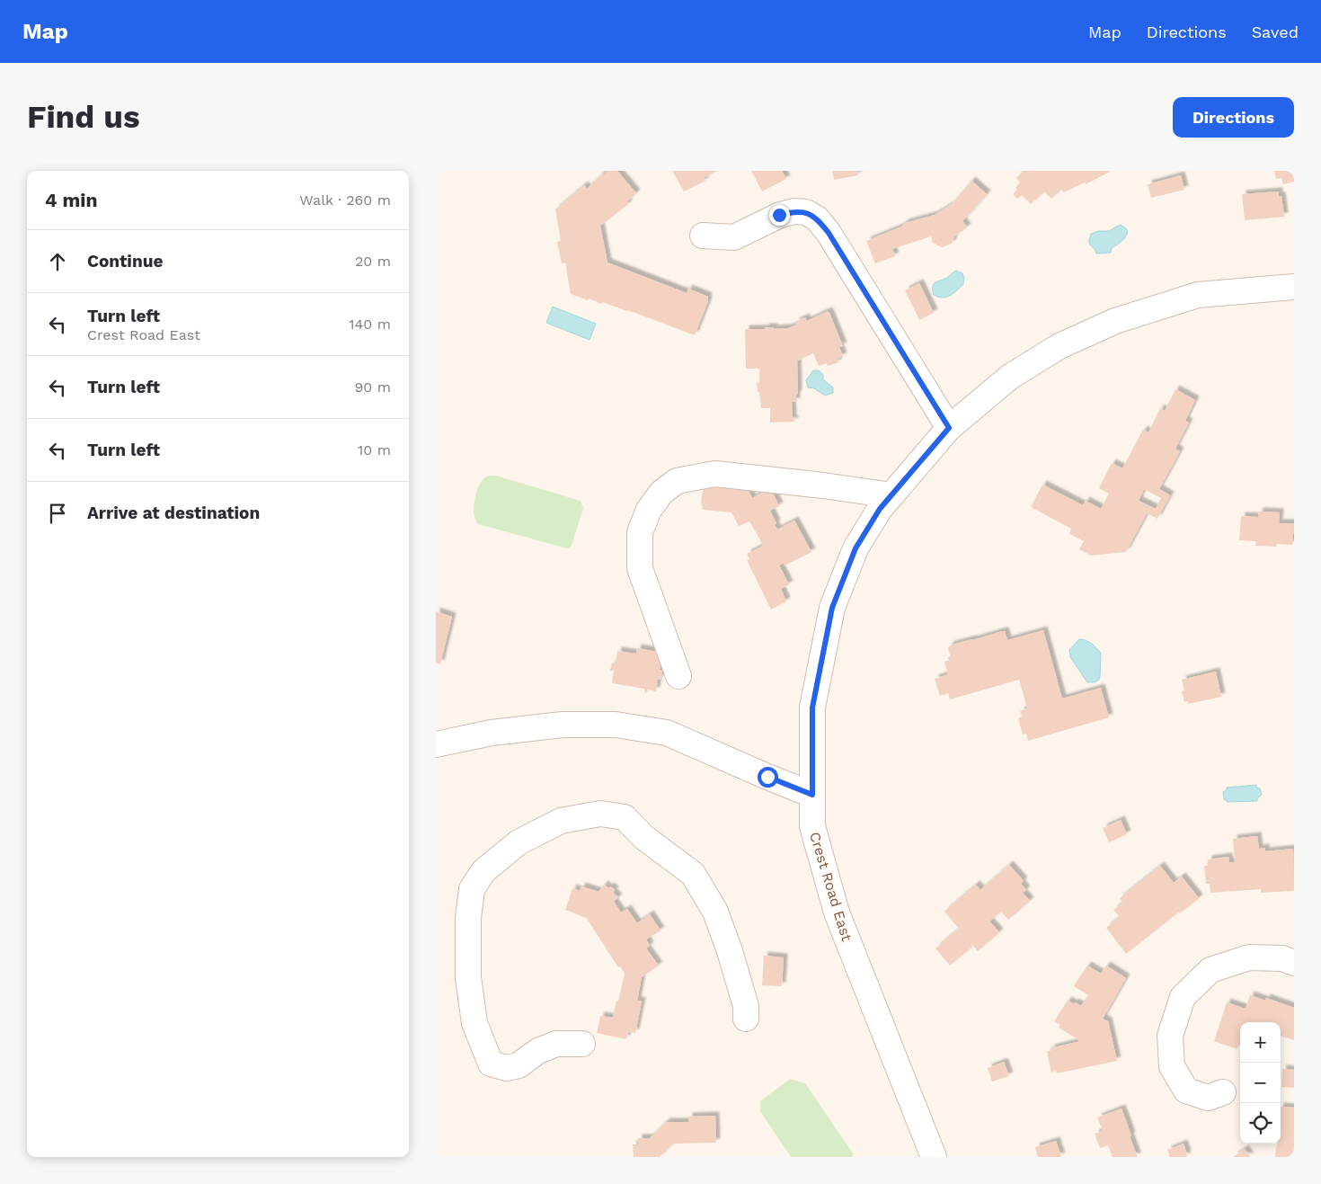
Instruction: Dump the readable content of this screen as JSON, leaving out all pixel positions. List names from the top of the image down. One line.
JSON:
{"streets":{"street":["Crest Road East"]},"page":{"header":"Map","nav":["Map","Directions","Saved"],"buttons":"Directions","title":"Find us","heading":["4 min","Walk · 260 m"],"list":[["Continue","20 m"],["Turn left","Crest Road East","140 m"],["Turn left","90 m"],["Turn left","10 m"],"Arrive at destination"],"map_buttons":["+","−"]}}
